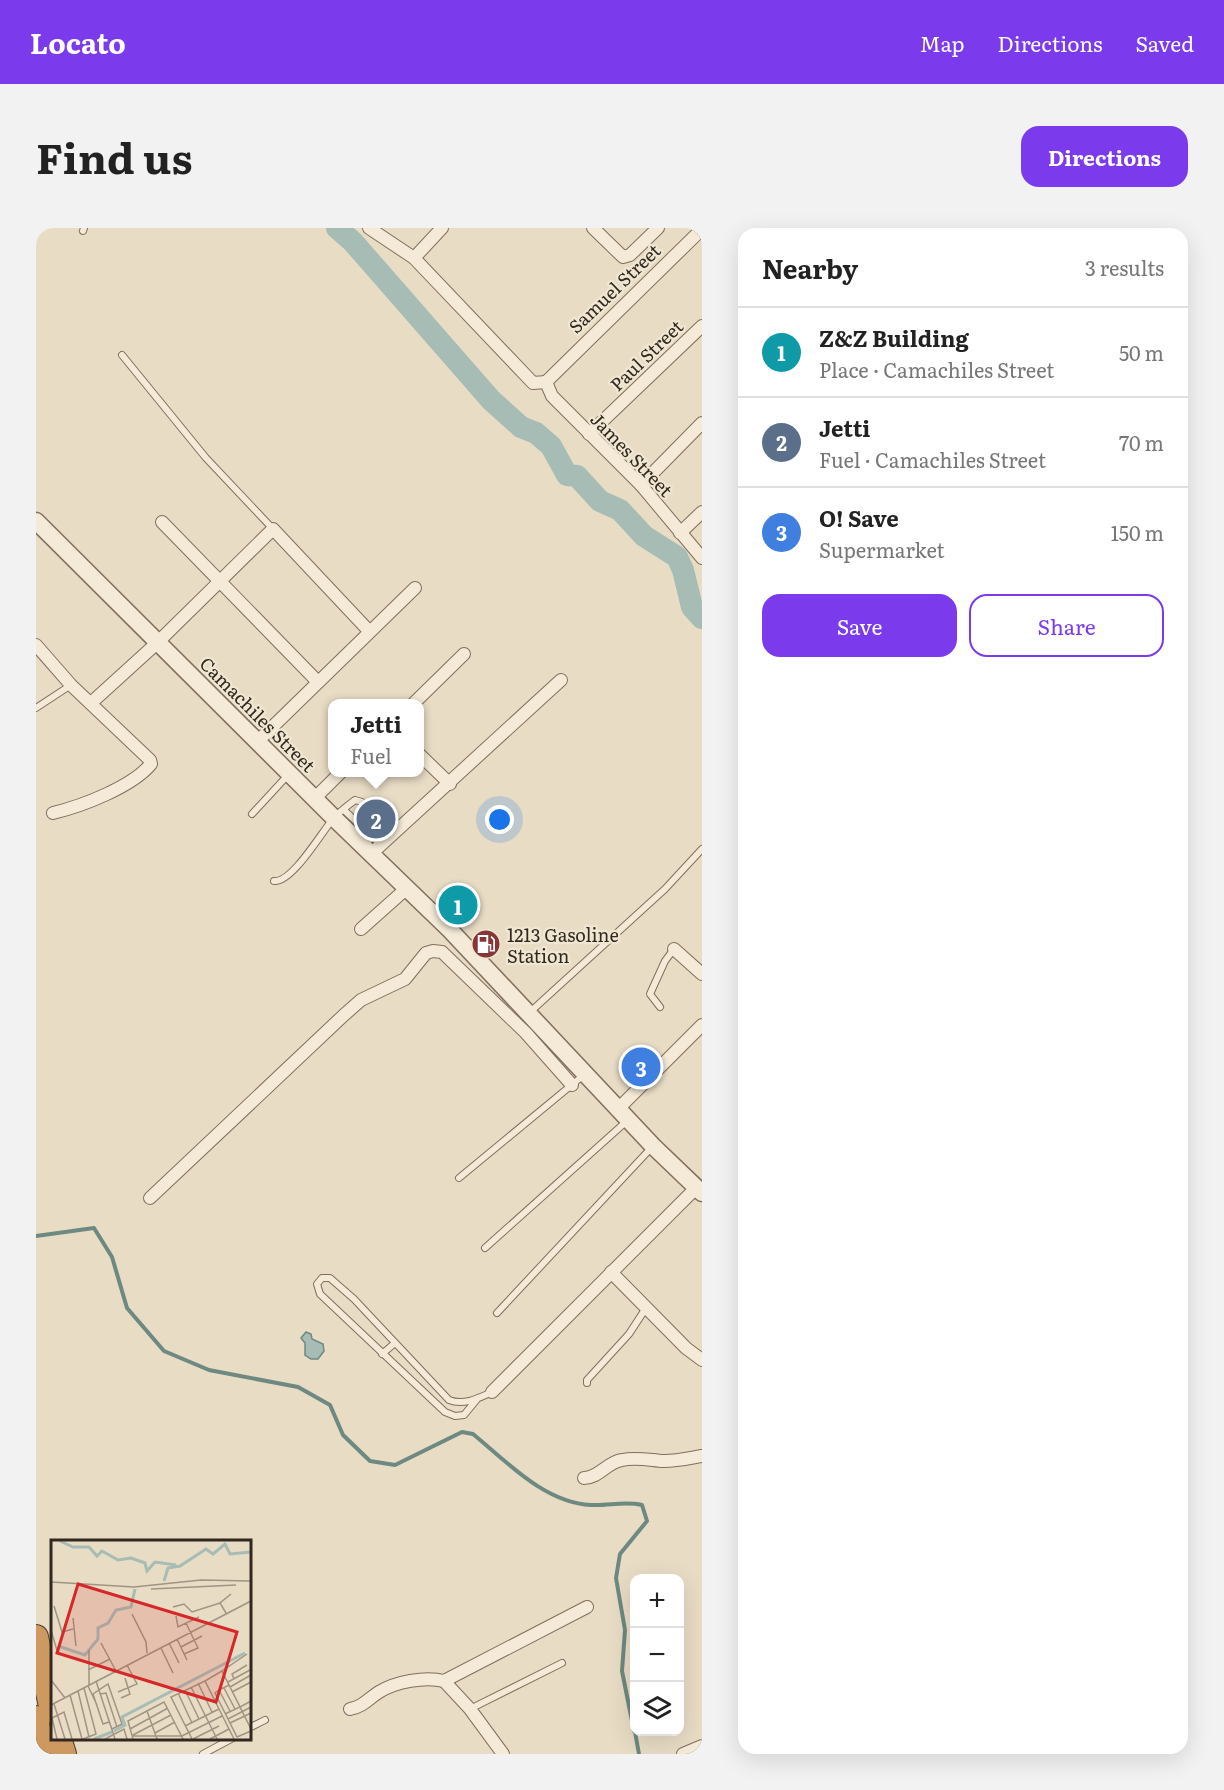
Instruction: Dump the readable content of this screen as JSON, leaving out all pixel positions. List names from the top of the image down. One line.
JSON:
{"streets":{"street":["Samuel Street","Paul Street","James Street","Camachiles Street"]},"crossings":[["Samuel Street","James Street"],["Paul Street","James Street"]],"places":{"fuel station":["1213 Gasoline Station"]},"page":{"header":"Locato","nav":["Map","Directions","Saved"],"title":"Find us","buttons":["Directions",["Save","Share"]],"heading":["Nearby","3 results"],"list":[{"mark":"1","name":"Z&Z Building","note":"Place · Camachiles Street","value":"50 m"},{"mark":"2","name":"Jetti","note":"Fuel · Camachiles Street","value":"70 m"},{"mark":"3","name":"O! Save","note":"Supermarket","value":"150 m"}],"popup":["Jetti","Fuel"],"pins":["2","1","3"],"map_buttons":["+","−"]}}
